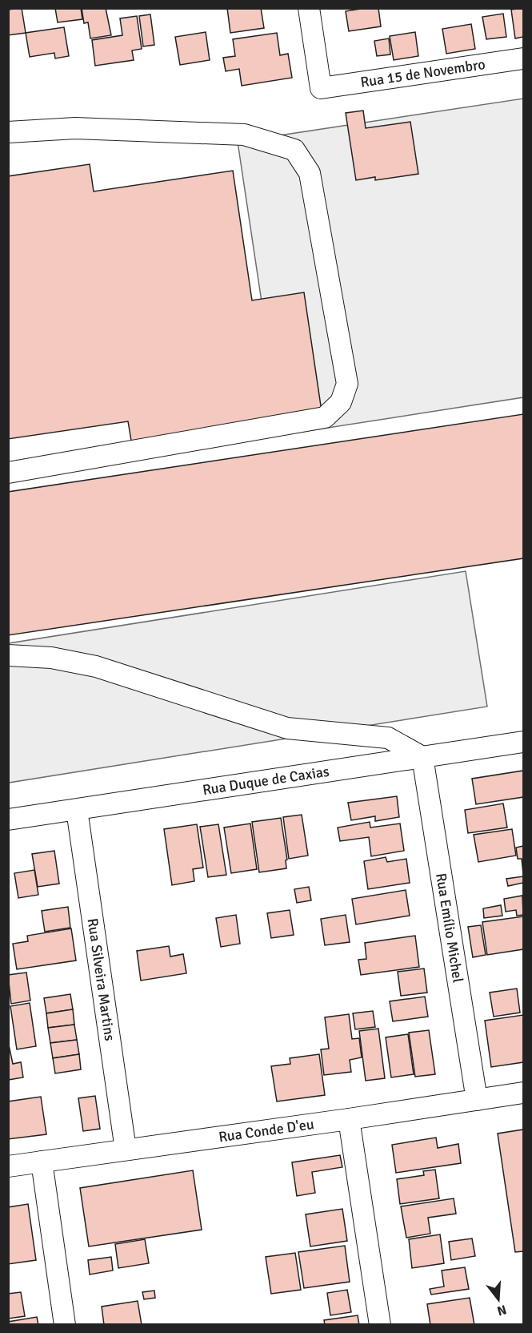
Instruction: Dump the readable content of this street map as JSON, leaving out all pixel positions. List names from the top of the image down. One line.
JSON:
{"streets":{"street":["Rua 15 de Novembro","Rua Duque de Caxias","Rua Emílio Michel","Rua Silveira Martins","Rua Conde D'eu"]},"crossings":[["Rua Duque de Caxias","Rua Emílio Michel"],["Rua Duque de Caxias","Rua Silveira Martins"],["Rua Emílio Michel","Rua Conde D'eu"],["Rua Silveira Martins","Rua Conde D'eu"]],"north":"bottom"}
